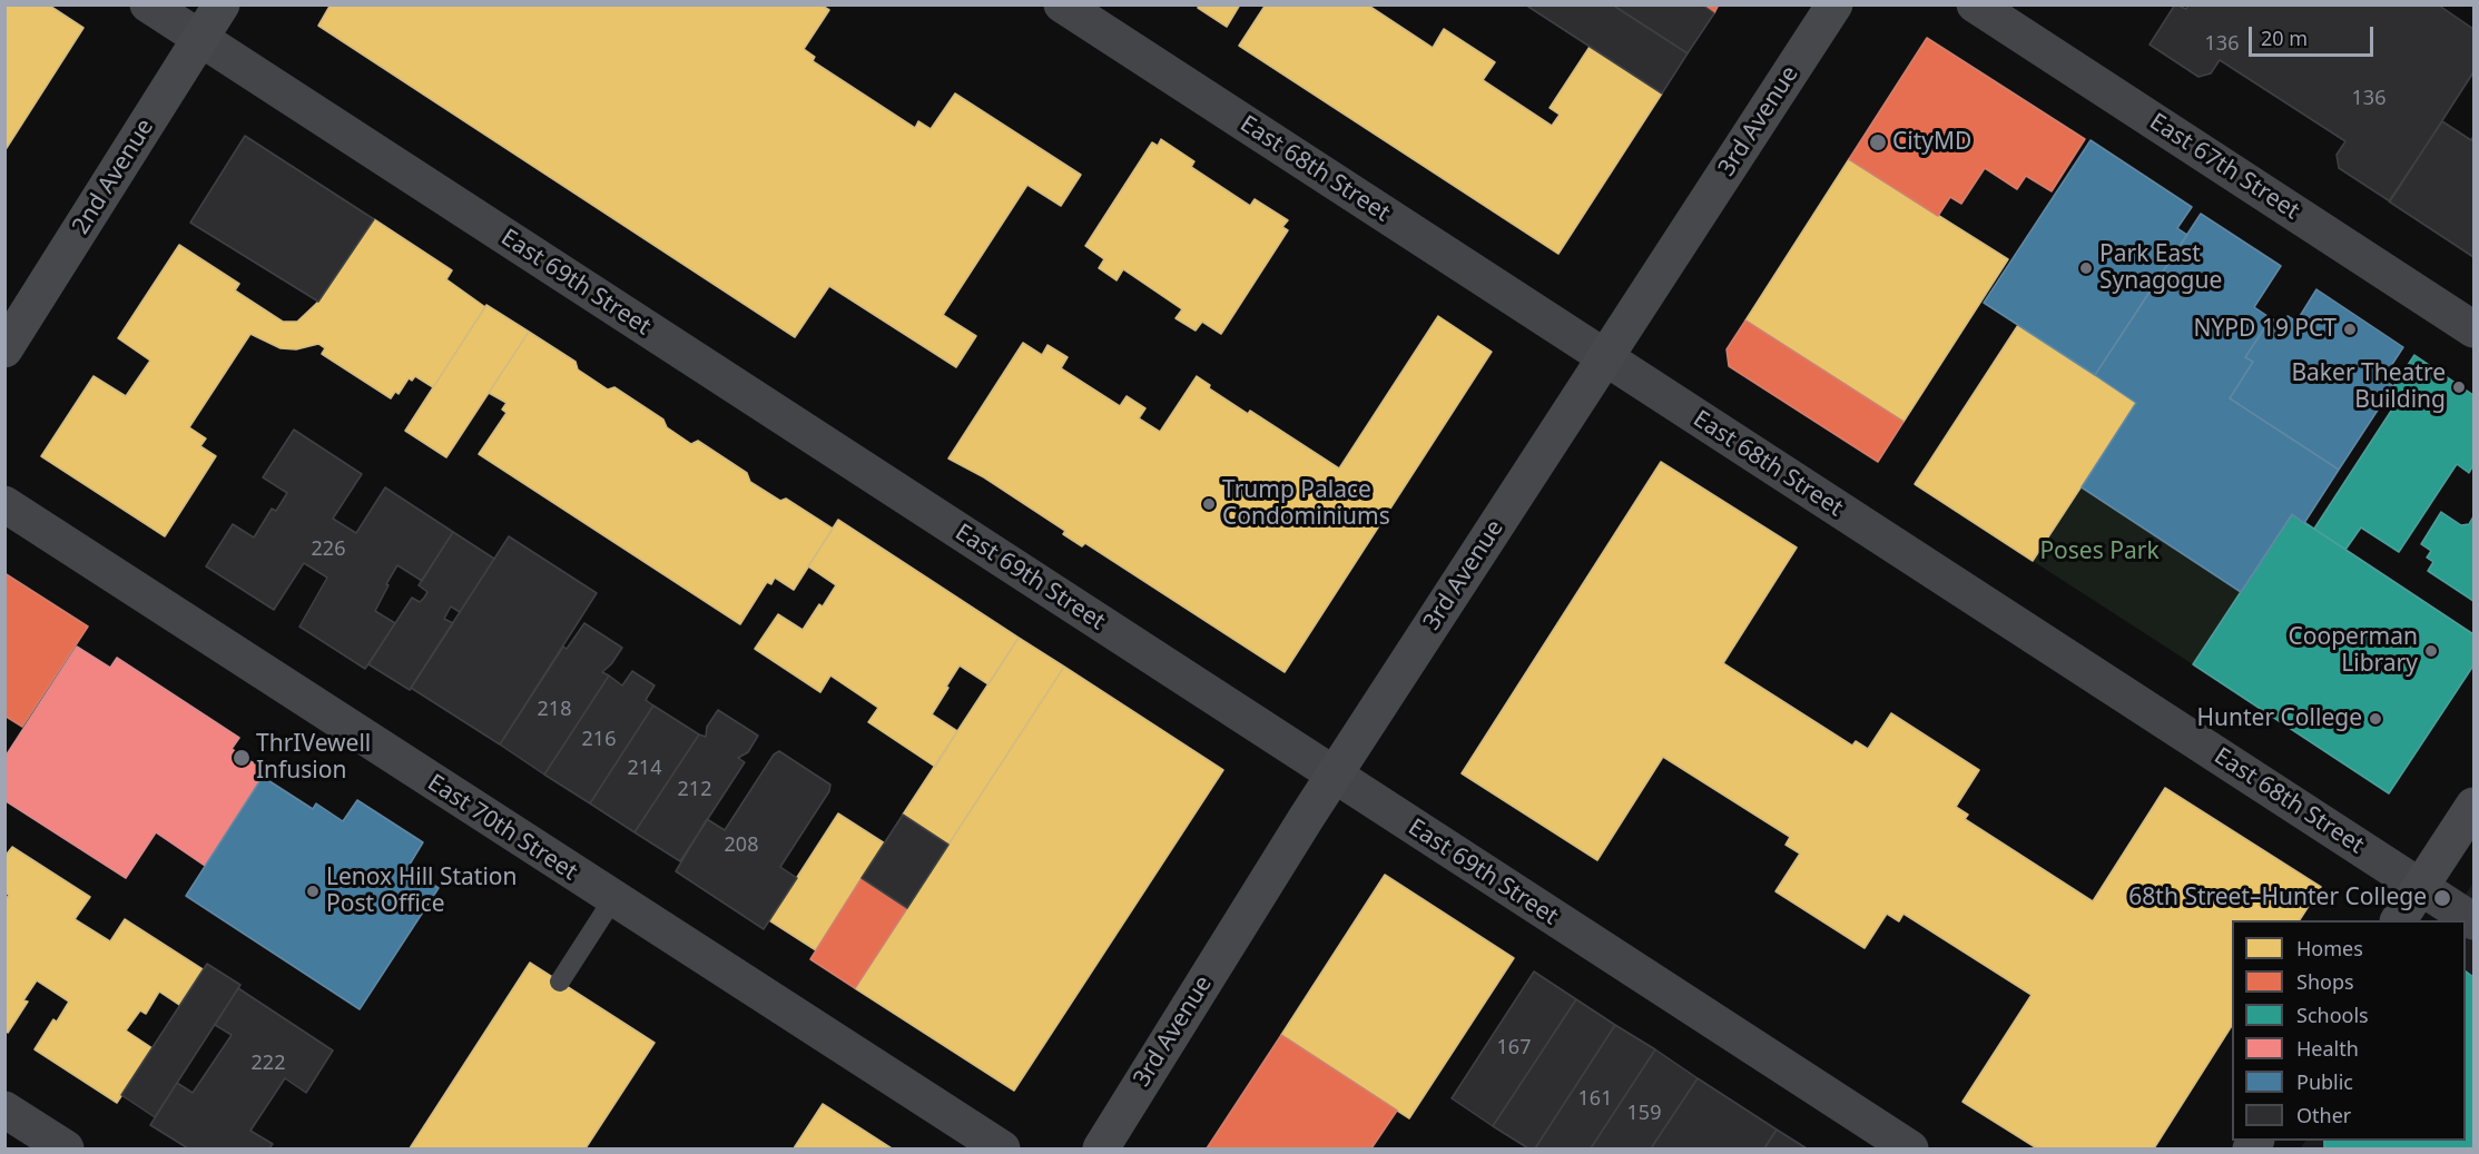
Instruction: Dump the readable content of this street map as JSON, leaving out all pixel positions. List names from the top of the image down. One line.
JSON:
{"streets":{"main road":["3rd Avenue","2nd Avenue"],"street":["East 67th Street","East 68th Street","East 69th Street","East 70th Street"]},"crossings":[["3rd Avenue","East 68th Street"],["3rd Avenue","East 69th Street"],["2nd Avenue","East 69th Street"]],"parks":["Poses Park"],"places":["CityMD","Park East Synagogue","NYPD 19 PCT","Baker Theatre Building","Trump Palace Condominiums","Cooperman Library","Hunter College","ThrIVewell Infusion","Lenox Hill Station Post Office","68th Street–Hunter College"],"house_numbers":["136","136","226","218","216","214","212","208","167","222","161","159"],"legend":["Homes","Shops","Schools","Health","Public","Other"],"scale_bar":"20 m"}
